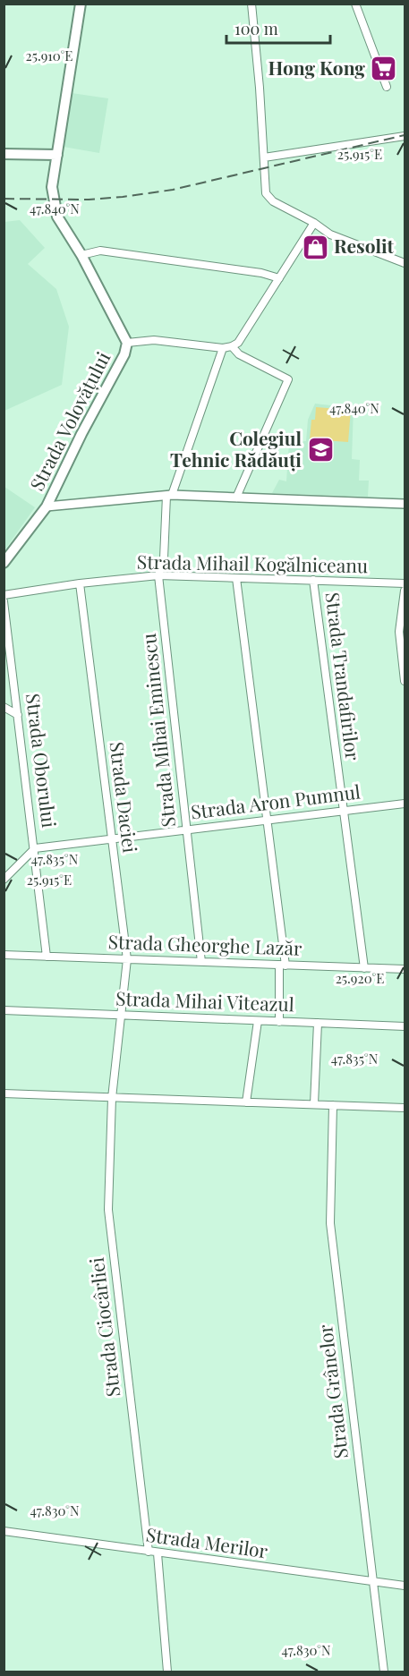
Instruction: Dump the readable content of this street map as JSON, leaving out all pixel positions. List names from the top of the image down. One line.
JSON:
{"streets":{"main road":["Strada Volovățului"],"street":["Strada Mihail Kogălniceanu","Strada Trandafirilor","Strada Mihai Eminescu","Strada Oborului","Strada Daciei","Strada Aron Pumnul","Strada Gheorghe Lazăr","Strada Mihai Viteazul","Strada Ciocârliei","Strada Grânelor","Strada Merilor"]},"crossings":[["Strada Volovățului","Strada Mihai Eminescu"],["Strada Mihail Kogălniceanu","Strada Trandafirilor"],["Strada Mihail Kogălniceanu","Strada Mihai Eminescu"],["Strada Mihail Kogălniceanu","Strada Daciei"],["Strada Trandafirilor","Strada Aron Pumnul"],["Strada Trandafirilor","Strada Gheorghe Lazăr"],["Strada Mihai Eminescu","Strada Aron Pumnul"],["Strada Mihai Eminescu","Strada Gheorghe Lazăr"],["Strada Oborului","Strada Aron Pumnul"],["Strada Oborului","Strada Gheorghe Lazăr"],["Strada Daciei","Strada Aron Pumnul"],["Strada Daciei","Strada Gheorghe Lazăr"],["Strada Daciei","Strada Mihai Viteazul"],["Strada Daciei","Strada Ciocârliei"],["Strada Mihai Viteazul","Strada Ciocârliei"],["Strada Ciocârliei","Strada Merilor"],["Strada Grânelor","Strada Merilor"]],"places":{"supermarket":["Hong Kong"],"shop":["Resolit"],"school or university":["Colegiul Tehnic Rădăuți"]},"scale_bar":"100 m","coordinates":["25.910°E","25.915°E","47.840°N","47.835°N","25.920°E","47.830°N"]}
